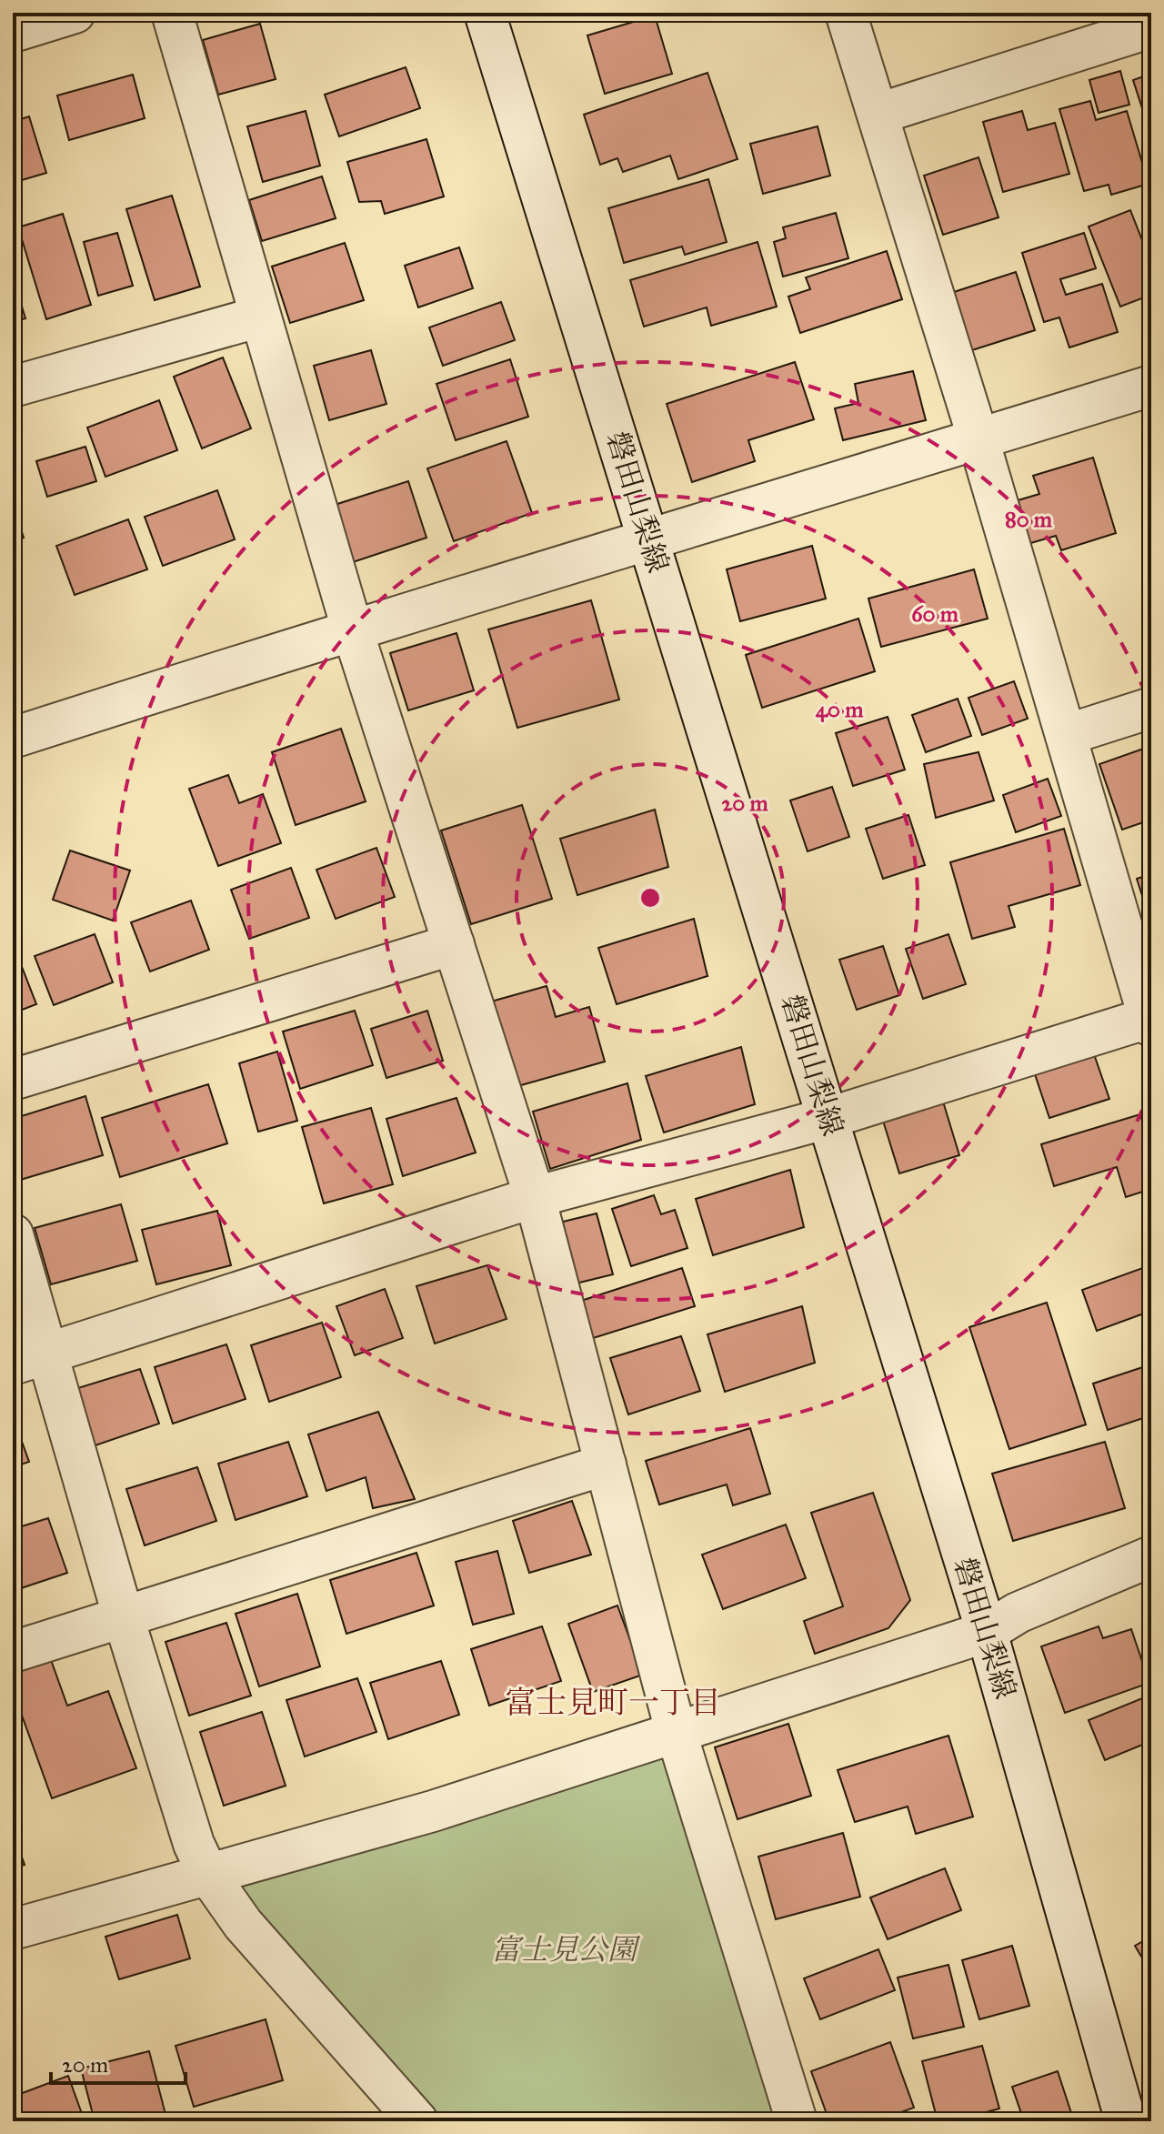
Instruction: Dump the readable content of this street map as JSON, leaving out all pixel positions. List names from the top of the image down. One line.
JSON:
{"streets":{"street":["磐田山梨線"]},"districts":["富士見町一丁目"],"parks":["富士見公園"],"scale_bar":"20 m","rings":["80 m","60 m","40 m","20 m"]}
